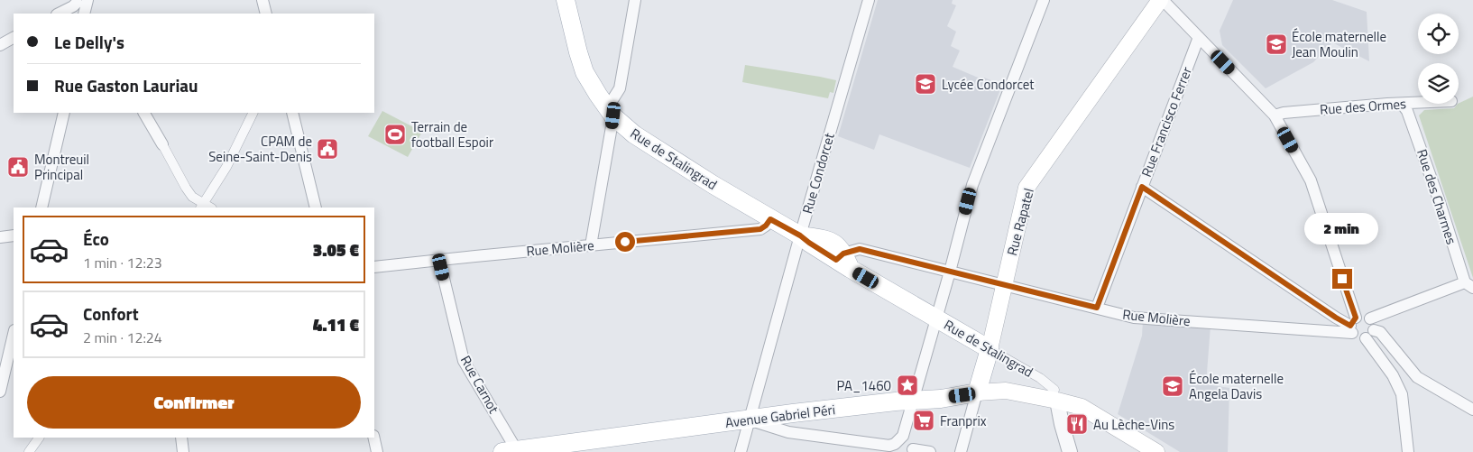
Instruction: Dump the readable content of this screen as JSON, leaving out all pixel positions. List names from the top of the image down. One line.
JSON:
{"streets":{"main road":["Rue de Stalingrad","Rue Rapatel","Avenue Gabriel Péri"],"street":["Rue des Ormes","Rue Francisco Ferrer","Rue Condorcet","Rue des Charmes","Rue Molière","Rue Carnot"]},"crossings":[["Rue des Ormes","Rue des Charmes"],["Rue Francisco Ferrer","Rue Molière"],["Rue de Stalingrad","Rue Condorcet"],["Rue de Stalingrad","Rue Rapatel"],["Rue de Stalingrad","Rue Molière"],["Rue de Stalingrad","Avenue Gabriel Péri"],["Rue Condorcet","Avenue Gabriel Péri"],["Rue Rapatel","Rue Molière"],["Rue Rapatel","Avenue Gabriel Péri"],["Rue Molière","Rue Carnot"],["Rue Carnot","Avenue Gabriel Péri"]],"places":{"school or university":["École maternelle Jean Moulin","Lycée Condorcet","École maternelle Angela Davis"],"sports":["Terrain de football Espoir"],"public building":["CPAM de Seine-Saint-Denis","Montreuil Principal"],"place":["PA_1460"],"supermarket":["Franprix"],"restaurant":["Au Lèche-Vins"]},"page":{"banner":["Le Delly's","Rue Gaston Lauriau"],"bubble":"2 min","list":[{"name":"Éco","note":"1 min · 12:23","value":"3.05 €"},{"name":"Confort","note":"2 min · 12:24","value":"4.11 €"}],"buttons":"Confirmer"}}
